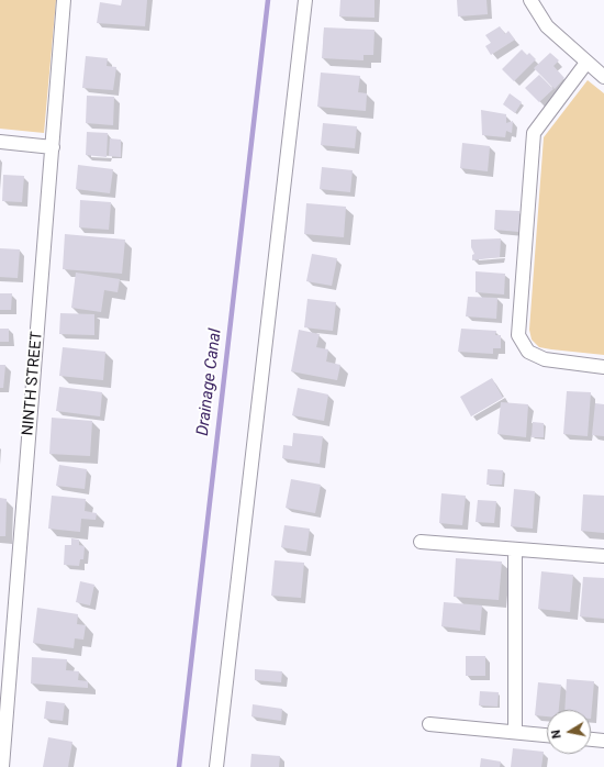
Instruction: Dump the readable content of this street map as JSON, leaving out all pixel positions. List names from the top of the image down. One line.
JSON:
{"streets":{"street":["NINTH STREET"]},"water":["Drainage Canal"],"north":"left"}
